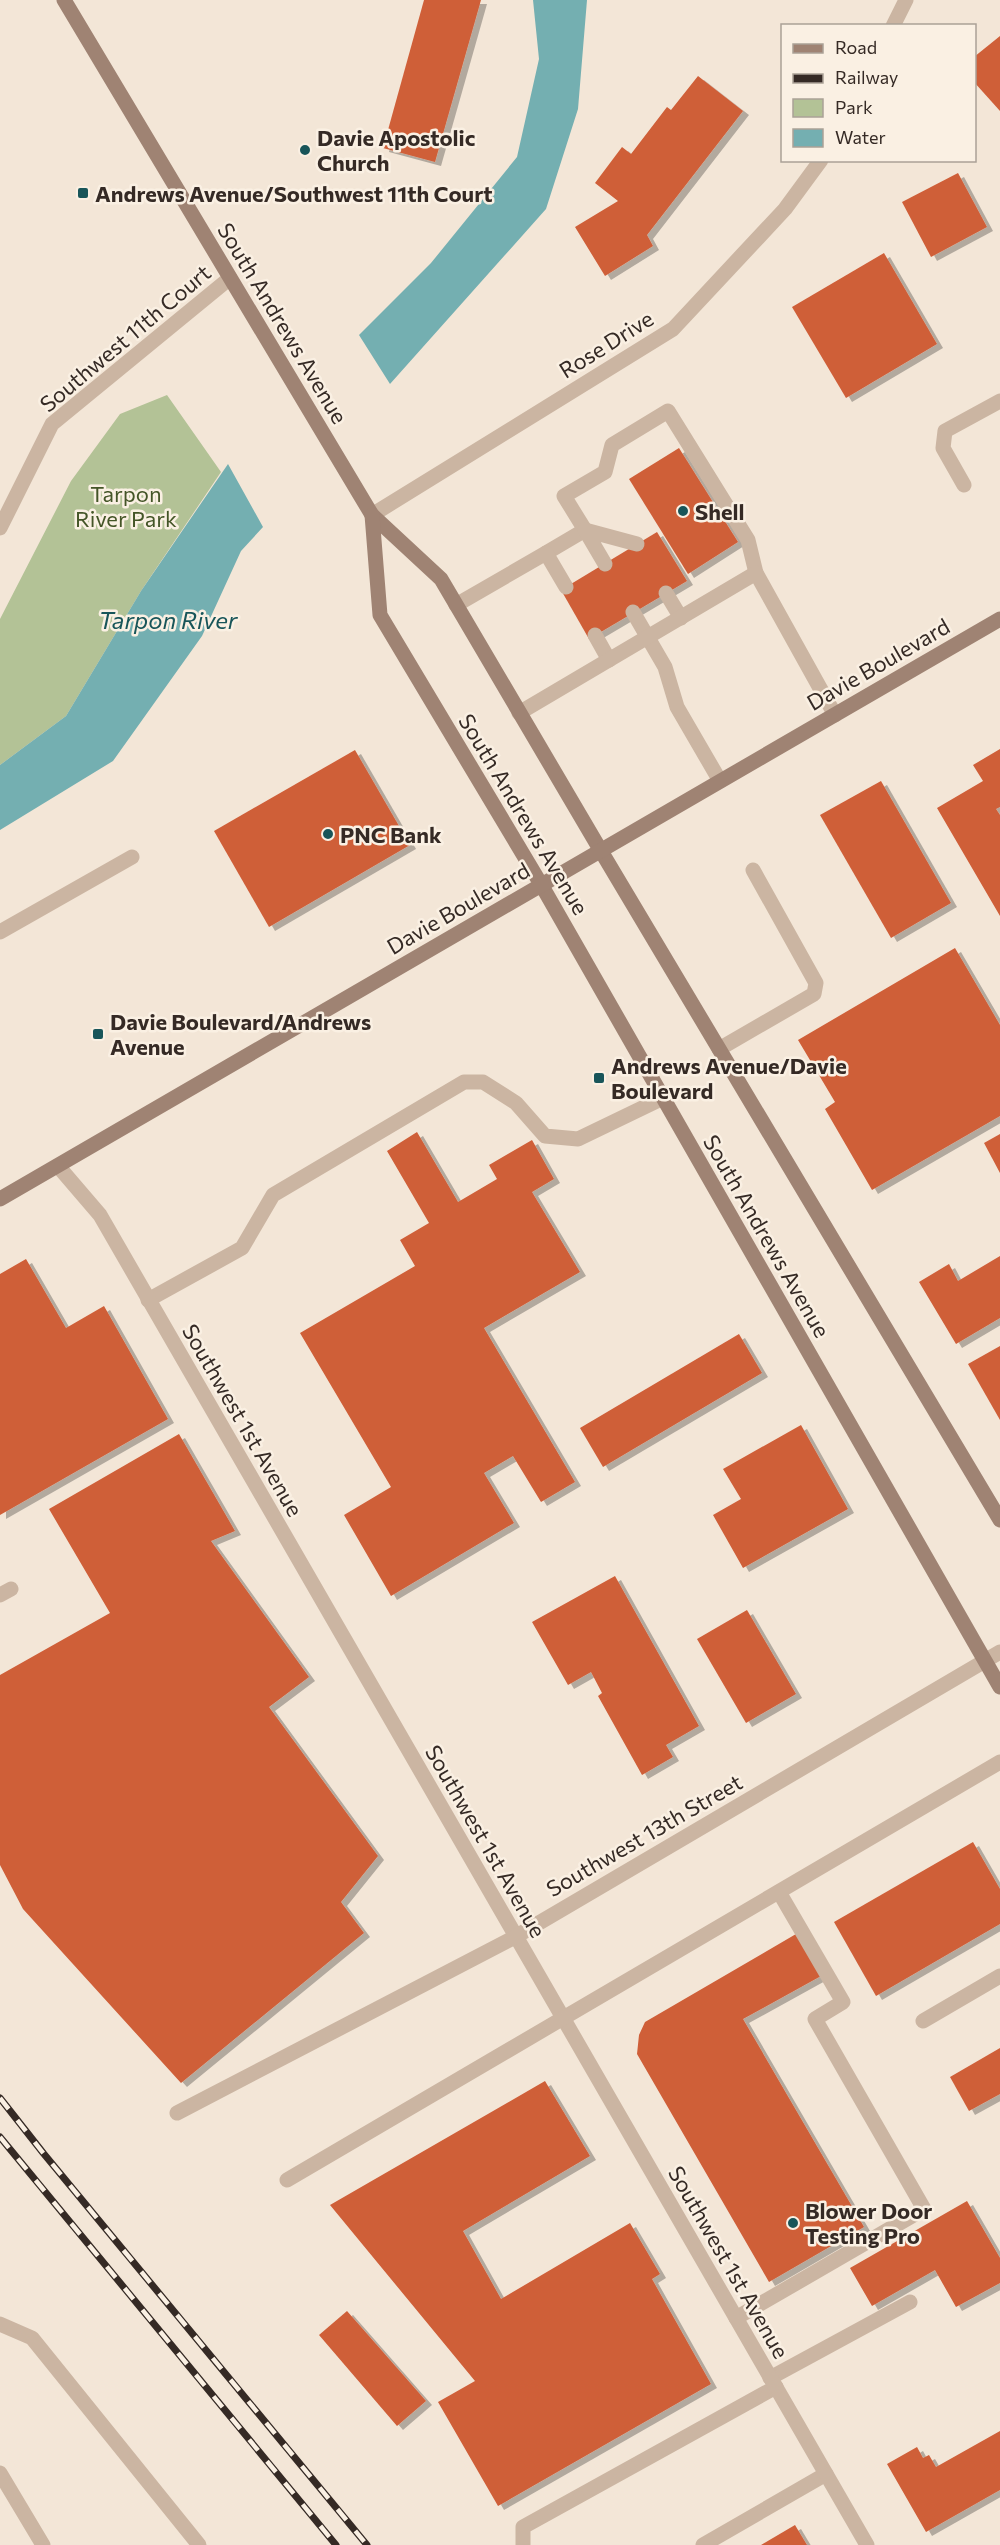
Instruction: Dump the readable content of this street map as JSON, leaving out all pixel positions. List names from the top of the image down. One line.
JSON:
{"streets":{"main road":["South Andrews Avenue","Davie Boulevard"],"street":["Southwest 11th Court","Rose Drive","Southwest 1st Avenue","Southwest 13th Street"]},"crossings":[["South Andrews Avenue","Southwest 11th Court"],["South Andrews Avenue","Rose Drive"],["South Andrews Avenue","Davie Boulevard"],["South Andrews Avenue","Southwest 13th Street"],["Davie Boulevard","Southwest 1st Avenue"],["Southwest 1st Avenue","Southwest 13th Street"]],"water":["Tarpon River"],"parks":["Tarpon River Park"],"places":{"other":["Davie Apostolic Church","Shell","PNC Bank","Blower Door Testing Pro"],"transit":["Andrews Avenue/Southwest 11th Court","Davie Boulevard/Andrews Avenue","Andrews Avenue/Davie Boulevard"]},"legend":["Road","Railway","Park","Water"]}
